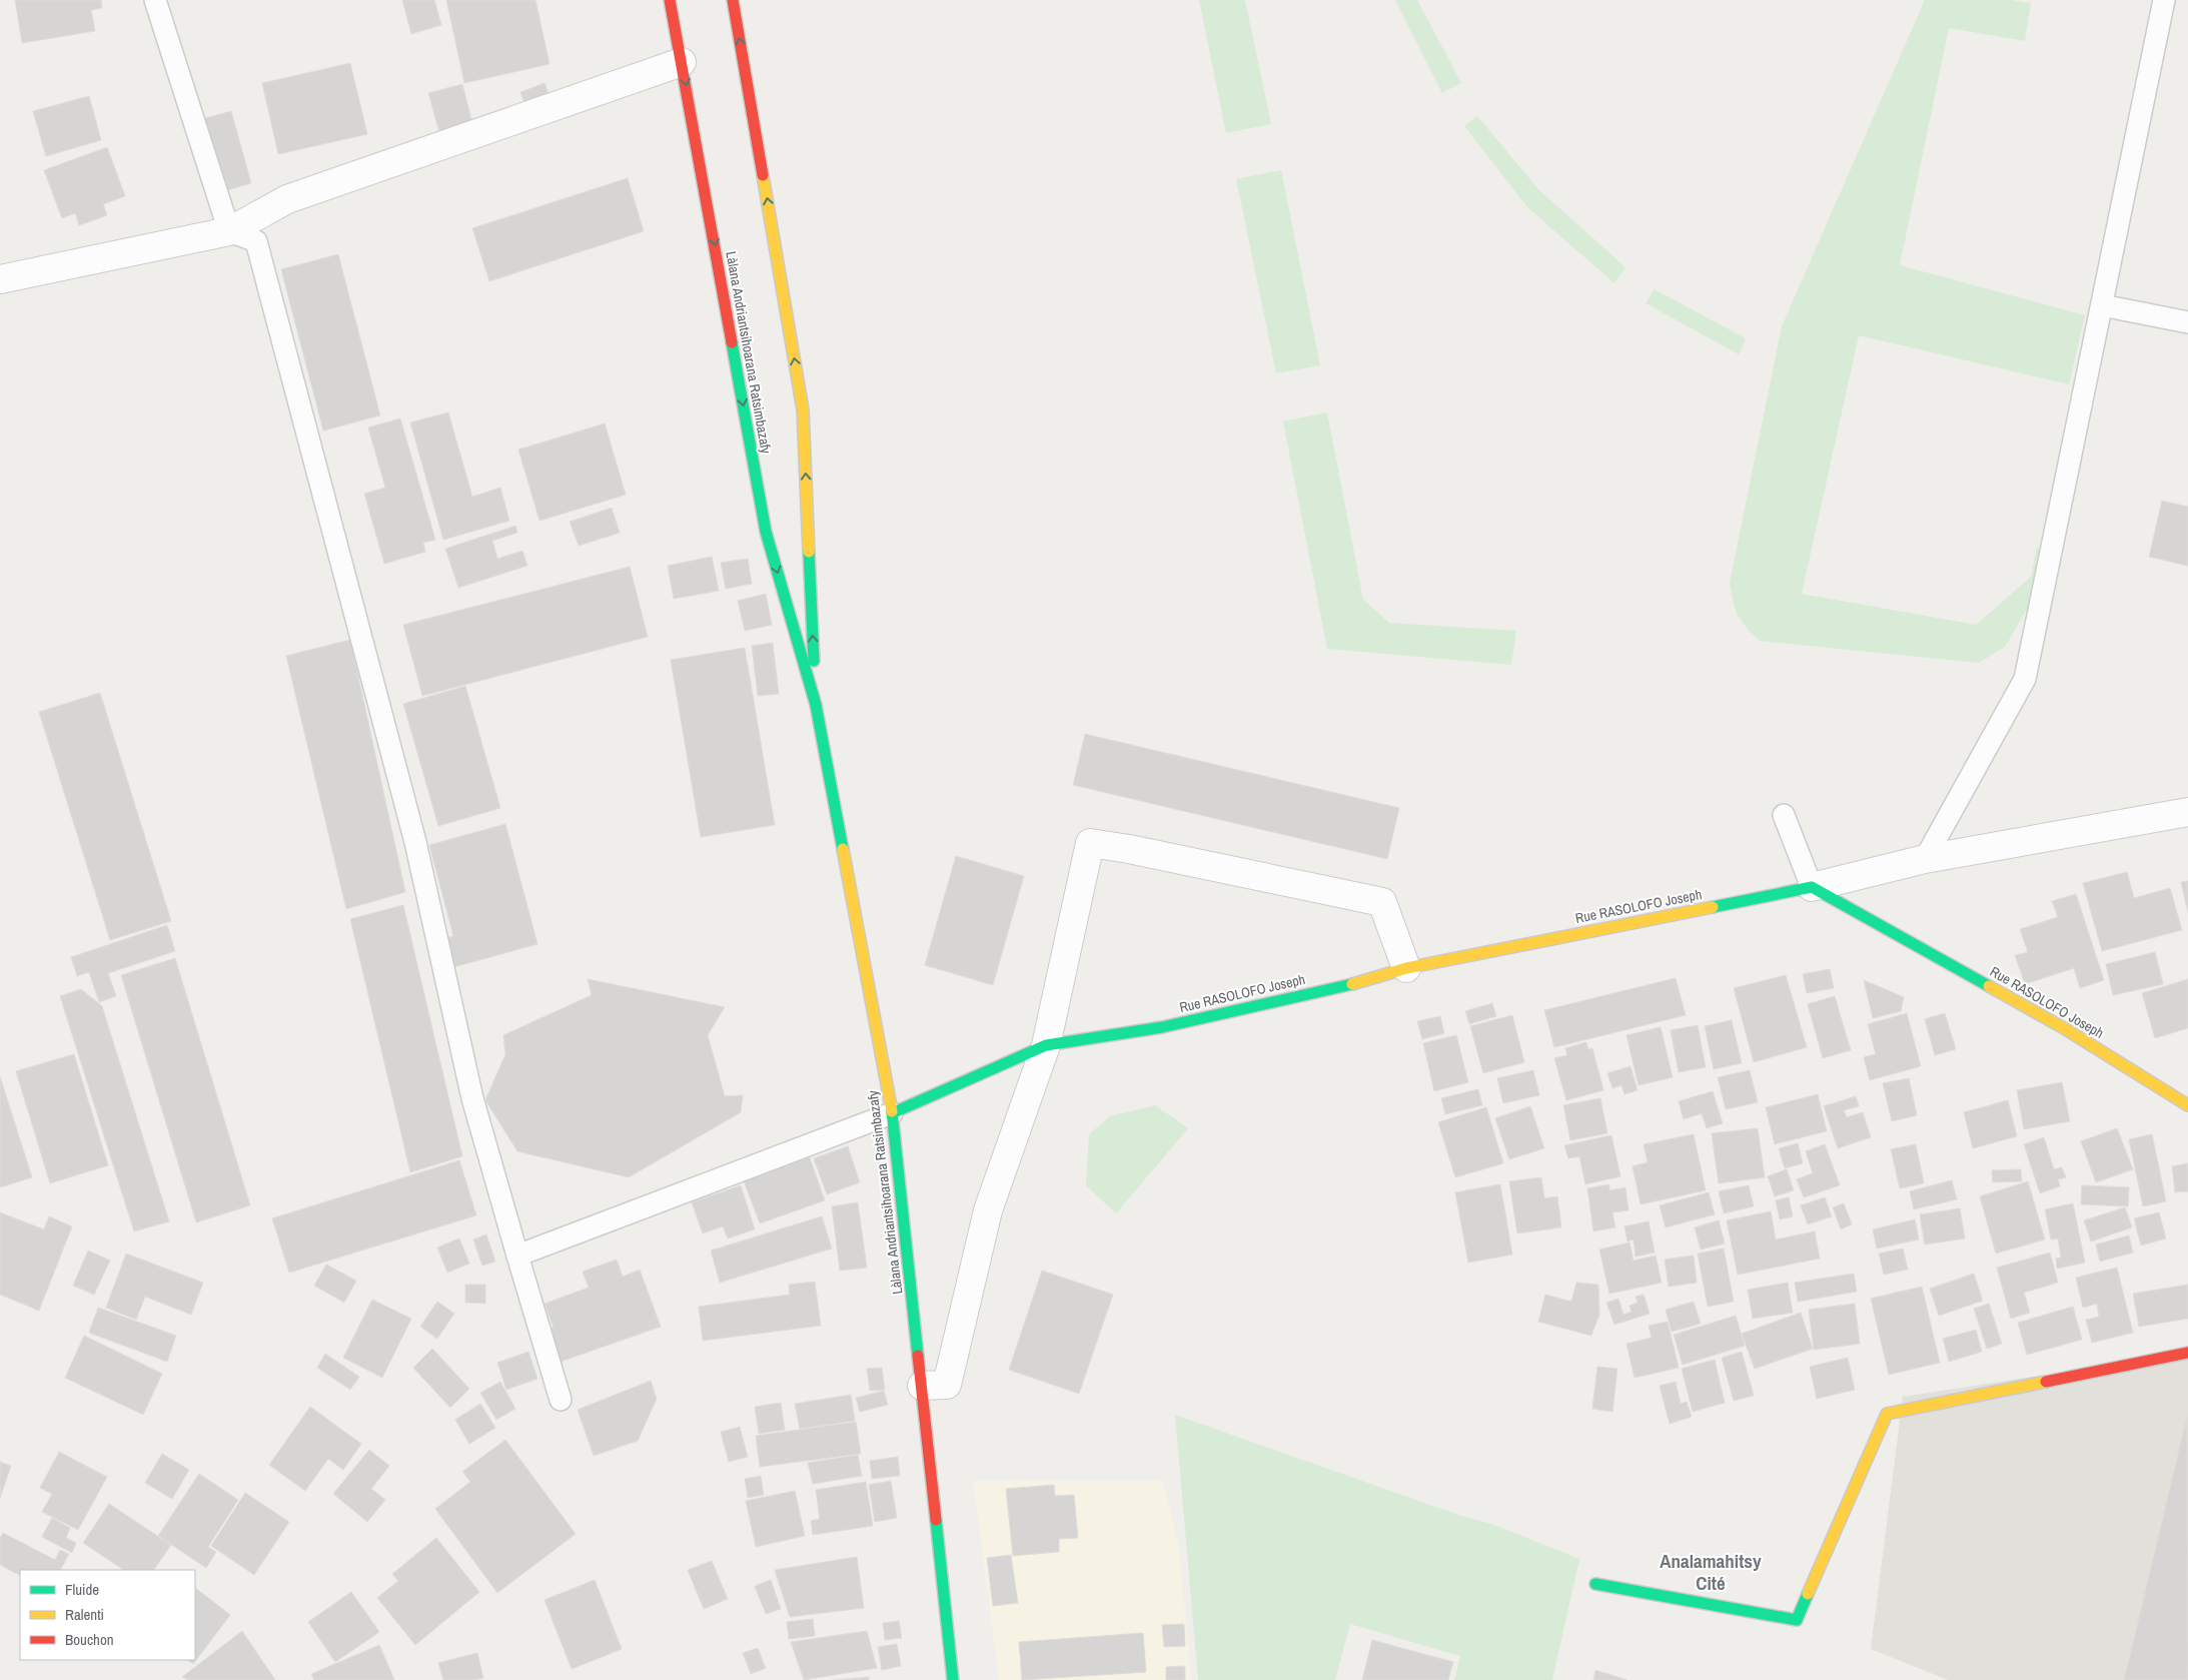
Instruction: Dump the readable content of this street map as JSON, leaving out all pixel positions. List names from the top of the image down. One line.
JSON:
{"streets":{"main road":["Làlana Andriantsihoarana Ratsimbazafy","Rue RASOLOFO Joseph"]},"crossings":[["Làlana Andriantsihoarana Ratsimbazafy","Rue RASOLOFO Joseph"]],"districts":["Analamahitsy Cité"],"legend":["Fluide","Ralenti","Bouchon"]}
